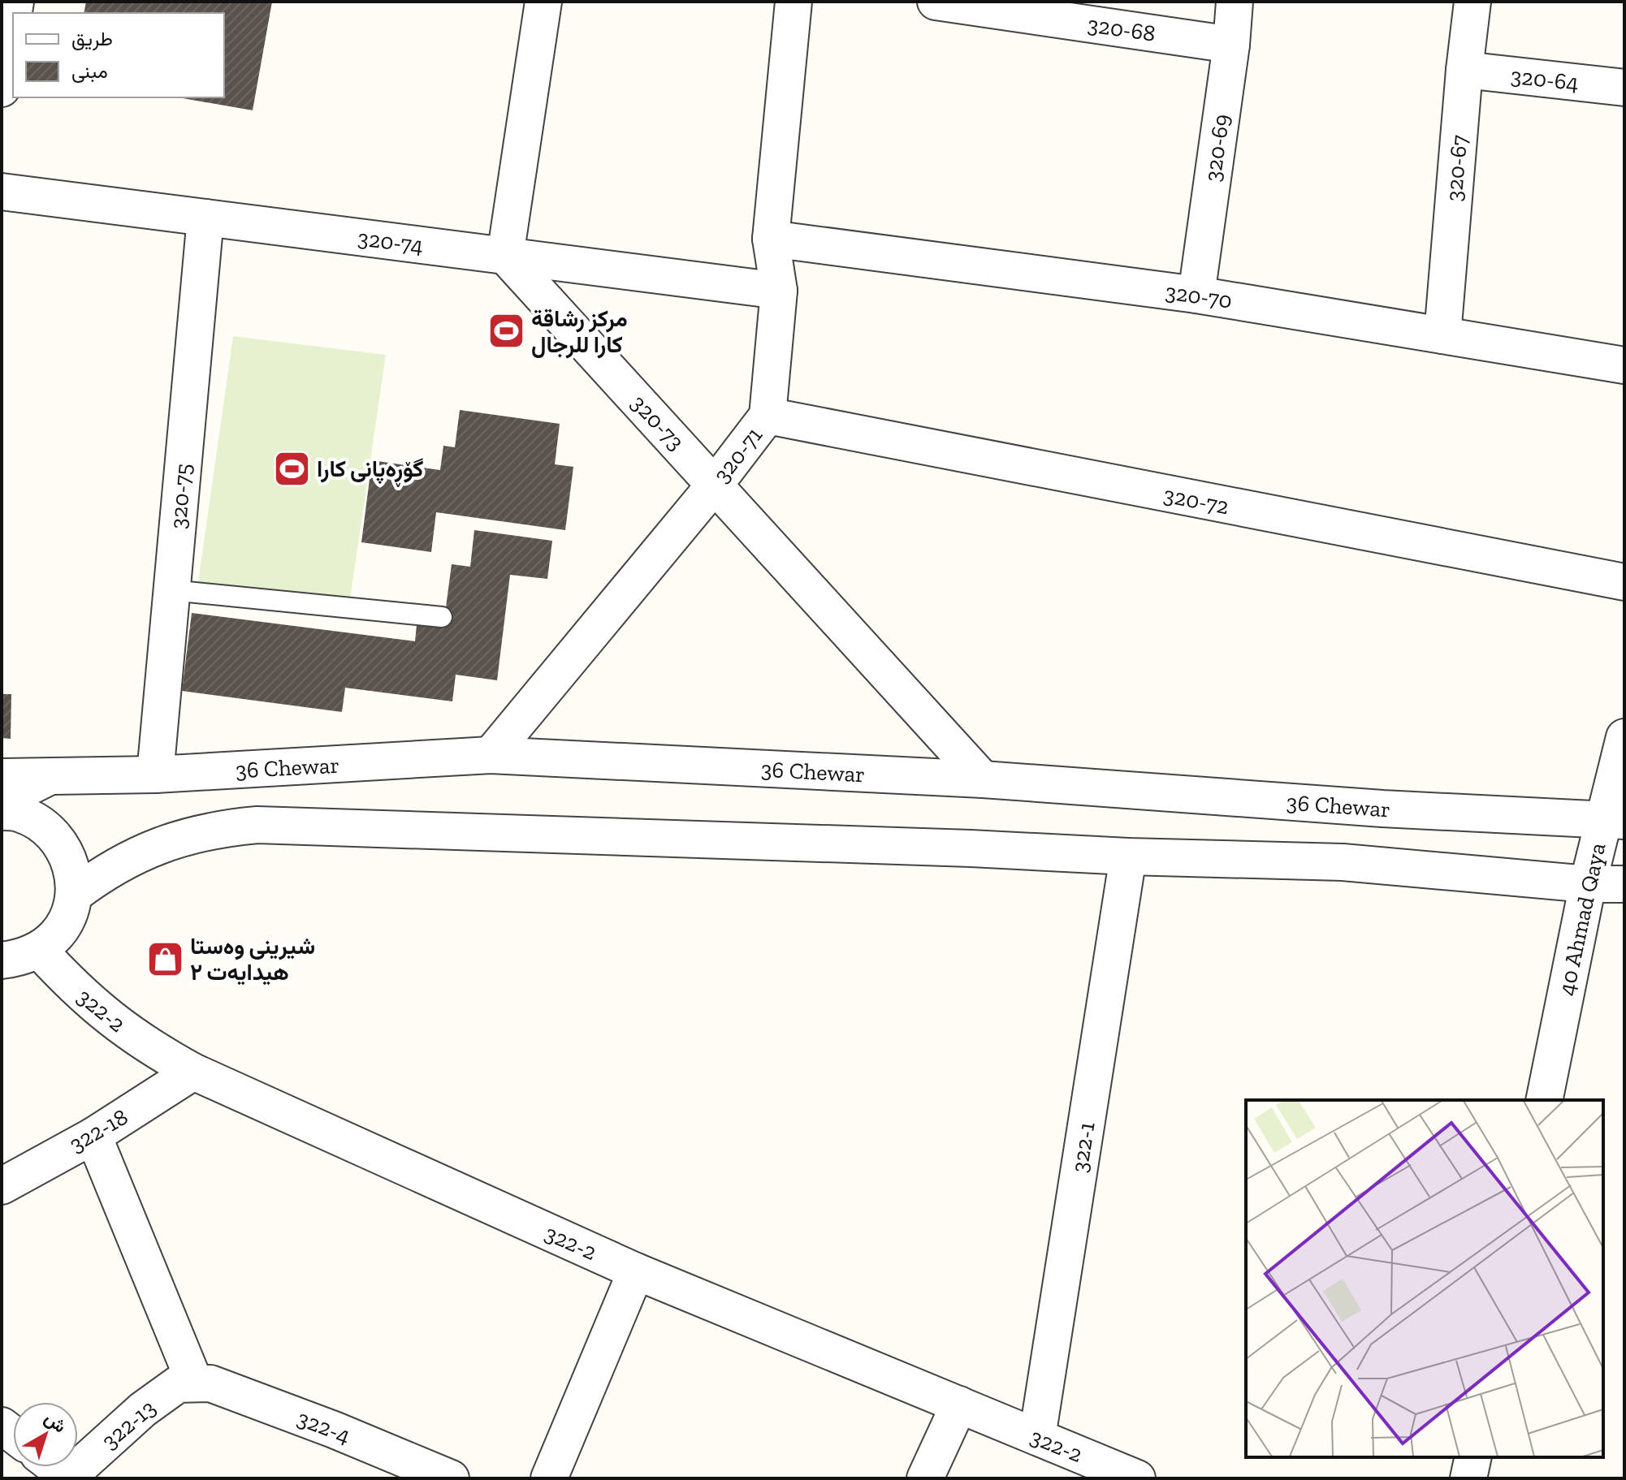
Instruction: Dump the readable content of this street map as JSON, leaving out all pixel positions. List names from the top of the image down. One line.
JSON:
{"streets":{"street":["320-68","320-64","320-69","320-67","320-74","320-70","320-73","320-71","320-75","320-72","36 Chewar","40 Ahmad Qaya","322-2","322-18","322-1","322-13","322-4"]},"crossings":[["320-68","320-69"],["320-64","320-67"],["320-69","320-70"],["320-67","320-70"],["320-74","320-73"],["320-74","320-71"],["320-74","320-75"],["320-70","320-71"],["320-73","320-71"],["320-73","36 Chewar"],["320-71","320-72"],["320-71","36 Chewar"],["320-75","36 Chewar"],["36 Chewar","40 Ahmad Qaya"],["322-2","322-18"],["322-2","322-1"],["322-13","322-4"]],"places":{"sports":["مركز رشاقة كارا للرجال","گۆڕەپانی کارا"],"shop":["شیرینی وەستا هیدایەت ٢"]},"legend":["طريق","مبنى"],"north":"top right"}
